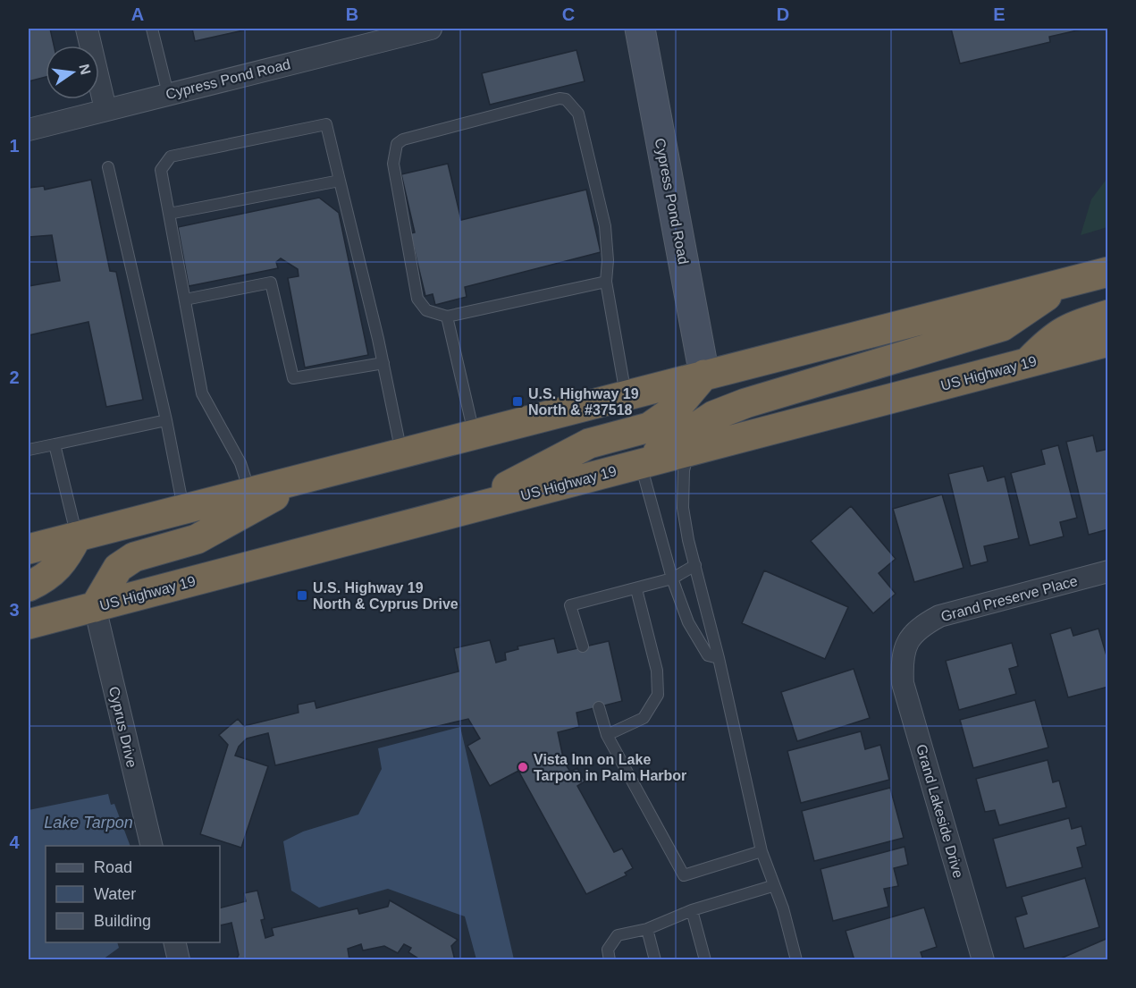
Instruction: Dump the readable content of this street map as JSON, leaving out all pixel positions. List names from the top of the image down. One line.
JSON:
{"streets":{"highway":["US Highway 19"],"street":["Cypress Pond Road","Grand Preserve Place","Cyprus Drive","Grand Lakeside Drive"]},"crossings":[["US Highway 19","Cyprus Drive"],["Grand Preserve Place","Grand Lakeside Drive"]],"water":["Lake Tarpon"],"places":{"transit":["U.S. Highway 19 North & #37518","U.S. Highway 19 North & Cyprus Drive"],"other":["Vista Inn on Lake Tarpon in Palm Harbor"]},"legend":["Road","Water","Building"],"north":"right","grid":{"columns":["A","B","C","D","E"],"rows":["1","2","3","4"]}}
